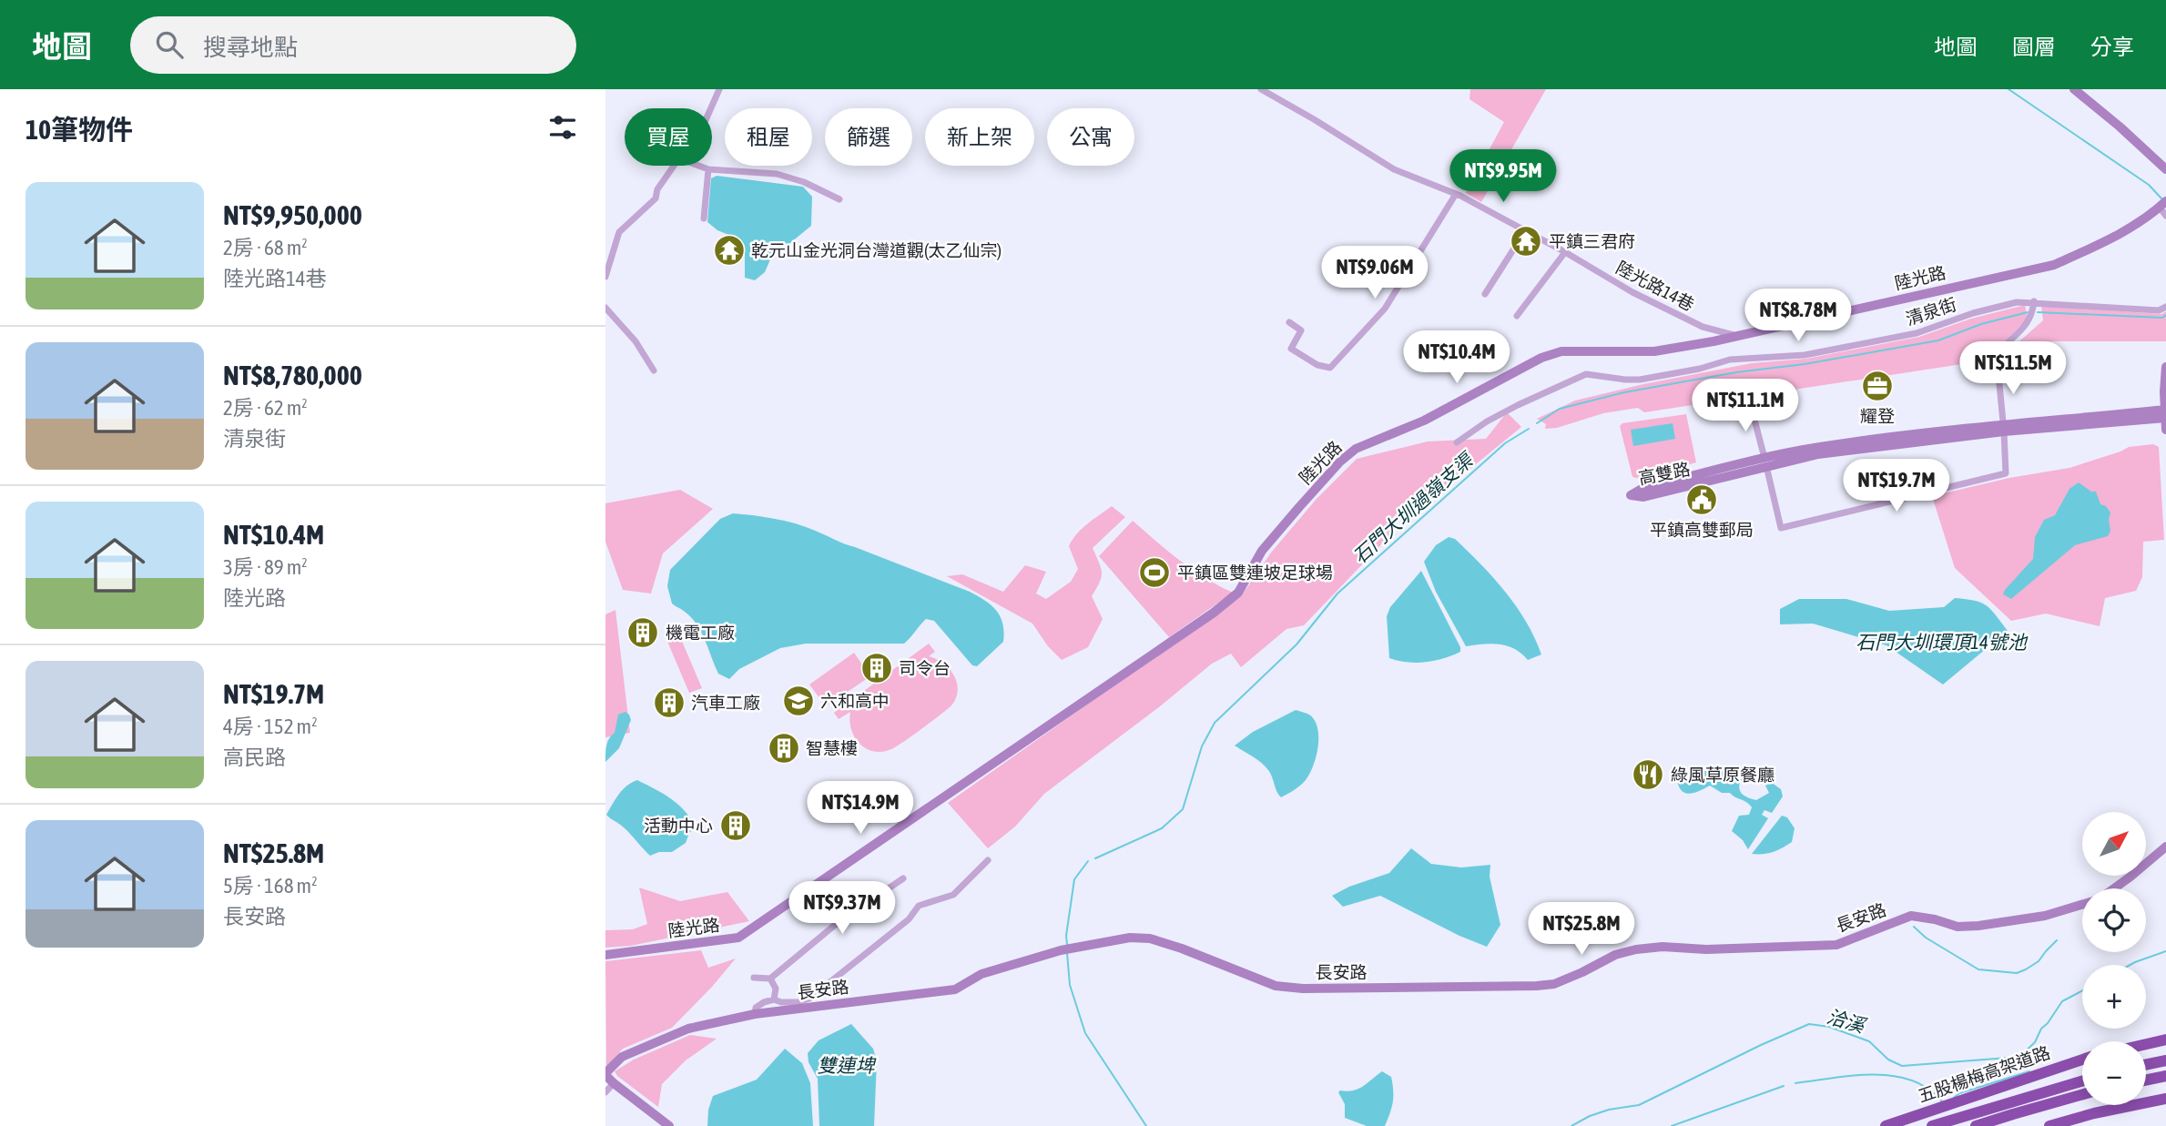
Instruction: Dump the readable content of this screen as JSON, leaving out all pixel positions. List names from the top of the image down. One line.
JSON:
{"streets":{"highway":["五股楊梅高架道路"],"street":["陸光路","陸光路14巷","清泉街","高雙路","長安路"]},"crossings":[["陸光路","陸光路14巷"]],"water":["石門大圳過嶺支渠","石門大圳環頂14號池","洽溪","雙連埤"],"places":{"temple":["平鎮三君府","乾元山金光洞台灣道觀(太乙仙宗)"],"office":["耀登"],"public building":["平鎮高雙郵局"],"sports":["平鎮區雙連坡足球場"],"building":["機電工廠","司令台","汽車工廠","智慧樓","活動中心"],"school or university":["六和高中"],"restaurant":["綠風草原餐廳"]},"north":"top right","page":{"header":"地圖","search":"搜尋地點","nav":["地圖","圖層","分享"],"heading":"10筆物件","chip":["買屋","租屋","篩選","新上架","公寓"],"price":["NT$9.95M","NT$9.06M","NT$8.78M","NT$10.4M","NT$11.5M","NT$11.1M","NT$19.7M","NT$14.9M","NT$9.37M","NT$25.8M"],"list":[{"name":"NT$9,950,000","note":"2房 · 68 m² · 陸光路14巷"},{"name":"NT$8,780,000","note":"2房 · 62 m² · 清泉街"},{"name":"NT$10.4M","note":"3房 · 89 m² · 陸光路"},{"name":"NT$19.7M","note":"4房 · 152 m² · 高民路"},{"name":"NT$25.8M","note":"5房 · 168 m² · 長安路"}],"map_buttons":["+","−"]}}
